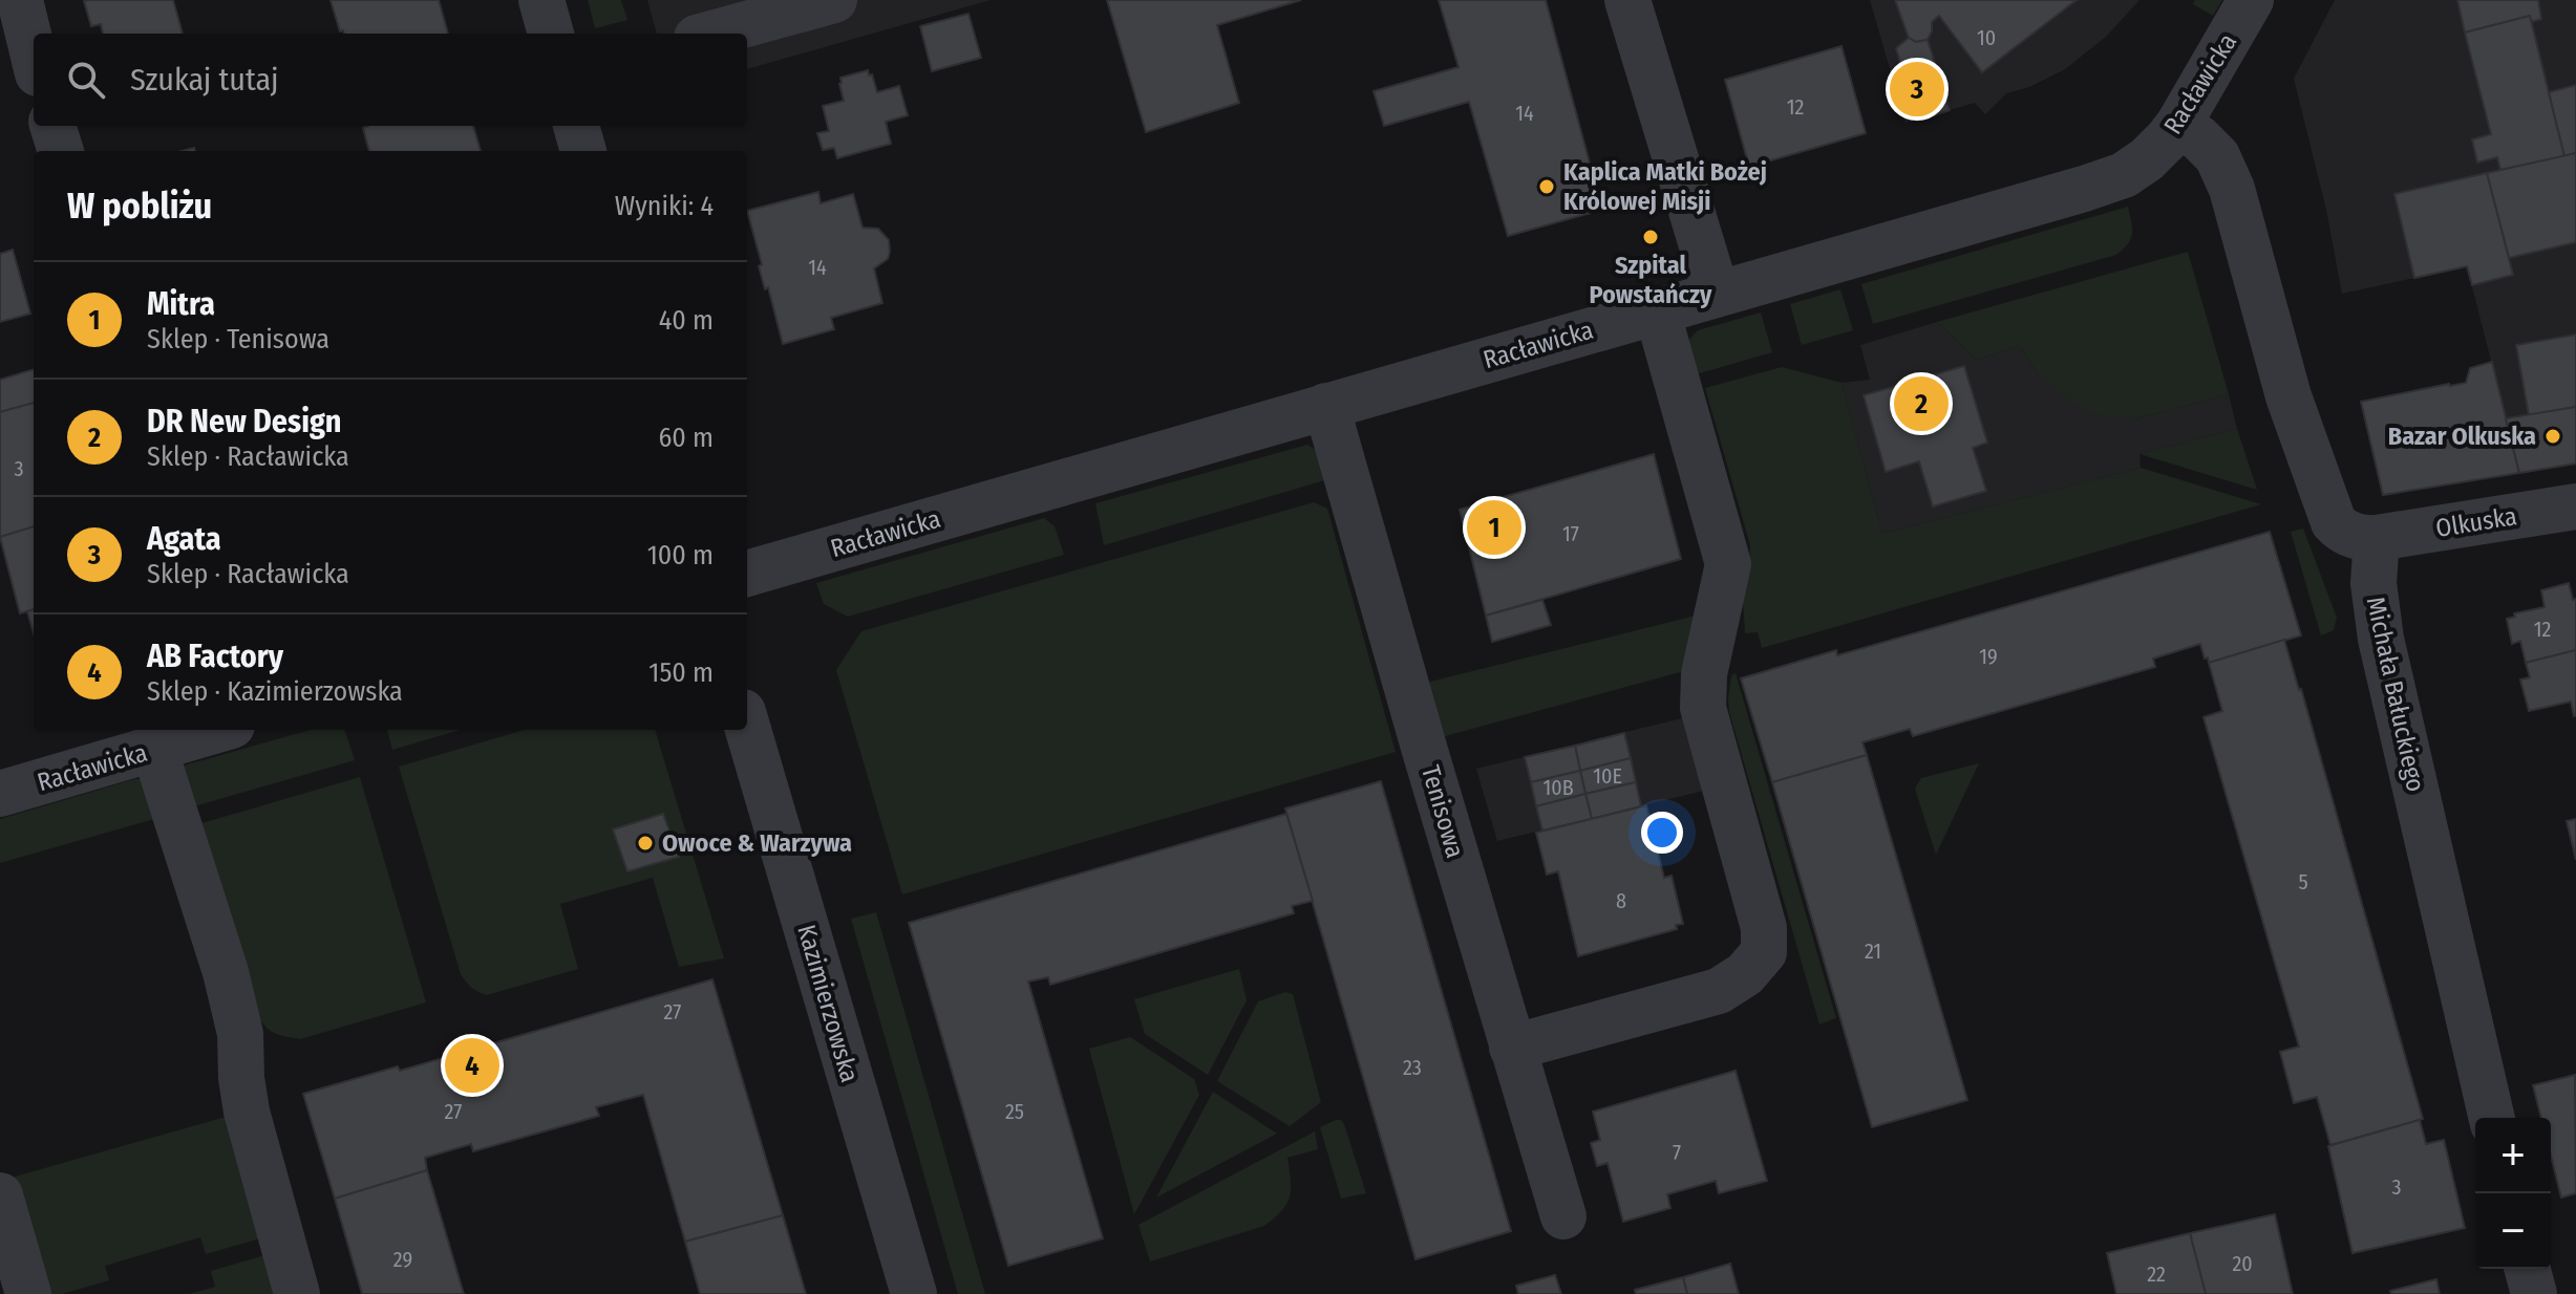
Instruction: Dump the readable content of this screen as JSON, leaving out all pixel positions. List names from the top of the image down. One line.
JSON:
{"streets":{"street":["Racławicka","Olkuska","Michała Bałuckiego","Tenisowa","Kazimierzowska"]},"crossings":[["Racławicka","Tenisowa"],["Olkuska","Michała Bałuckiego"]],"places":["Kaplica Matki Bożej Królowej Misji","Szpital Powstańczy","Bazar Olkuska","Owoce & Warzywa"],"house_numbers":["10","12","14","14","3","17","12","19","10E","10B","5","8","21","27","23","27","25","7","3","29","20","22"],"page":{"search":"Szukaj tutaj","pins":["3","2","1","4"],"heading":["W pobliżu","Wyniki: 4"],"list":[{"mark":"1","name":"Mitra","note":"Sklep · Tenisowa","value":"40 m"},{"mark":"2","name":"DR New Design","note":"Sklep · Racławicka","value":"60 m"},{"mark":"3","name":"Agata","note":"Sklep · Racławicka","value":"100 m"},{"mark":"4","name":"AB Factory","note":"Sklep · Kazimierzowska","value":"150 m"}],"map_buttons":["+","−"]}}
